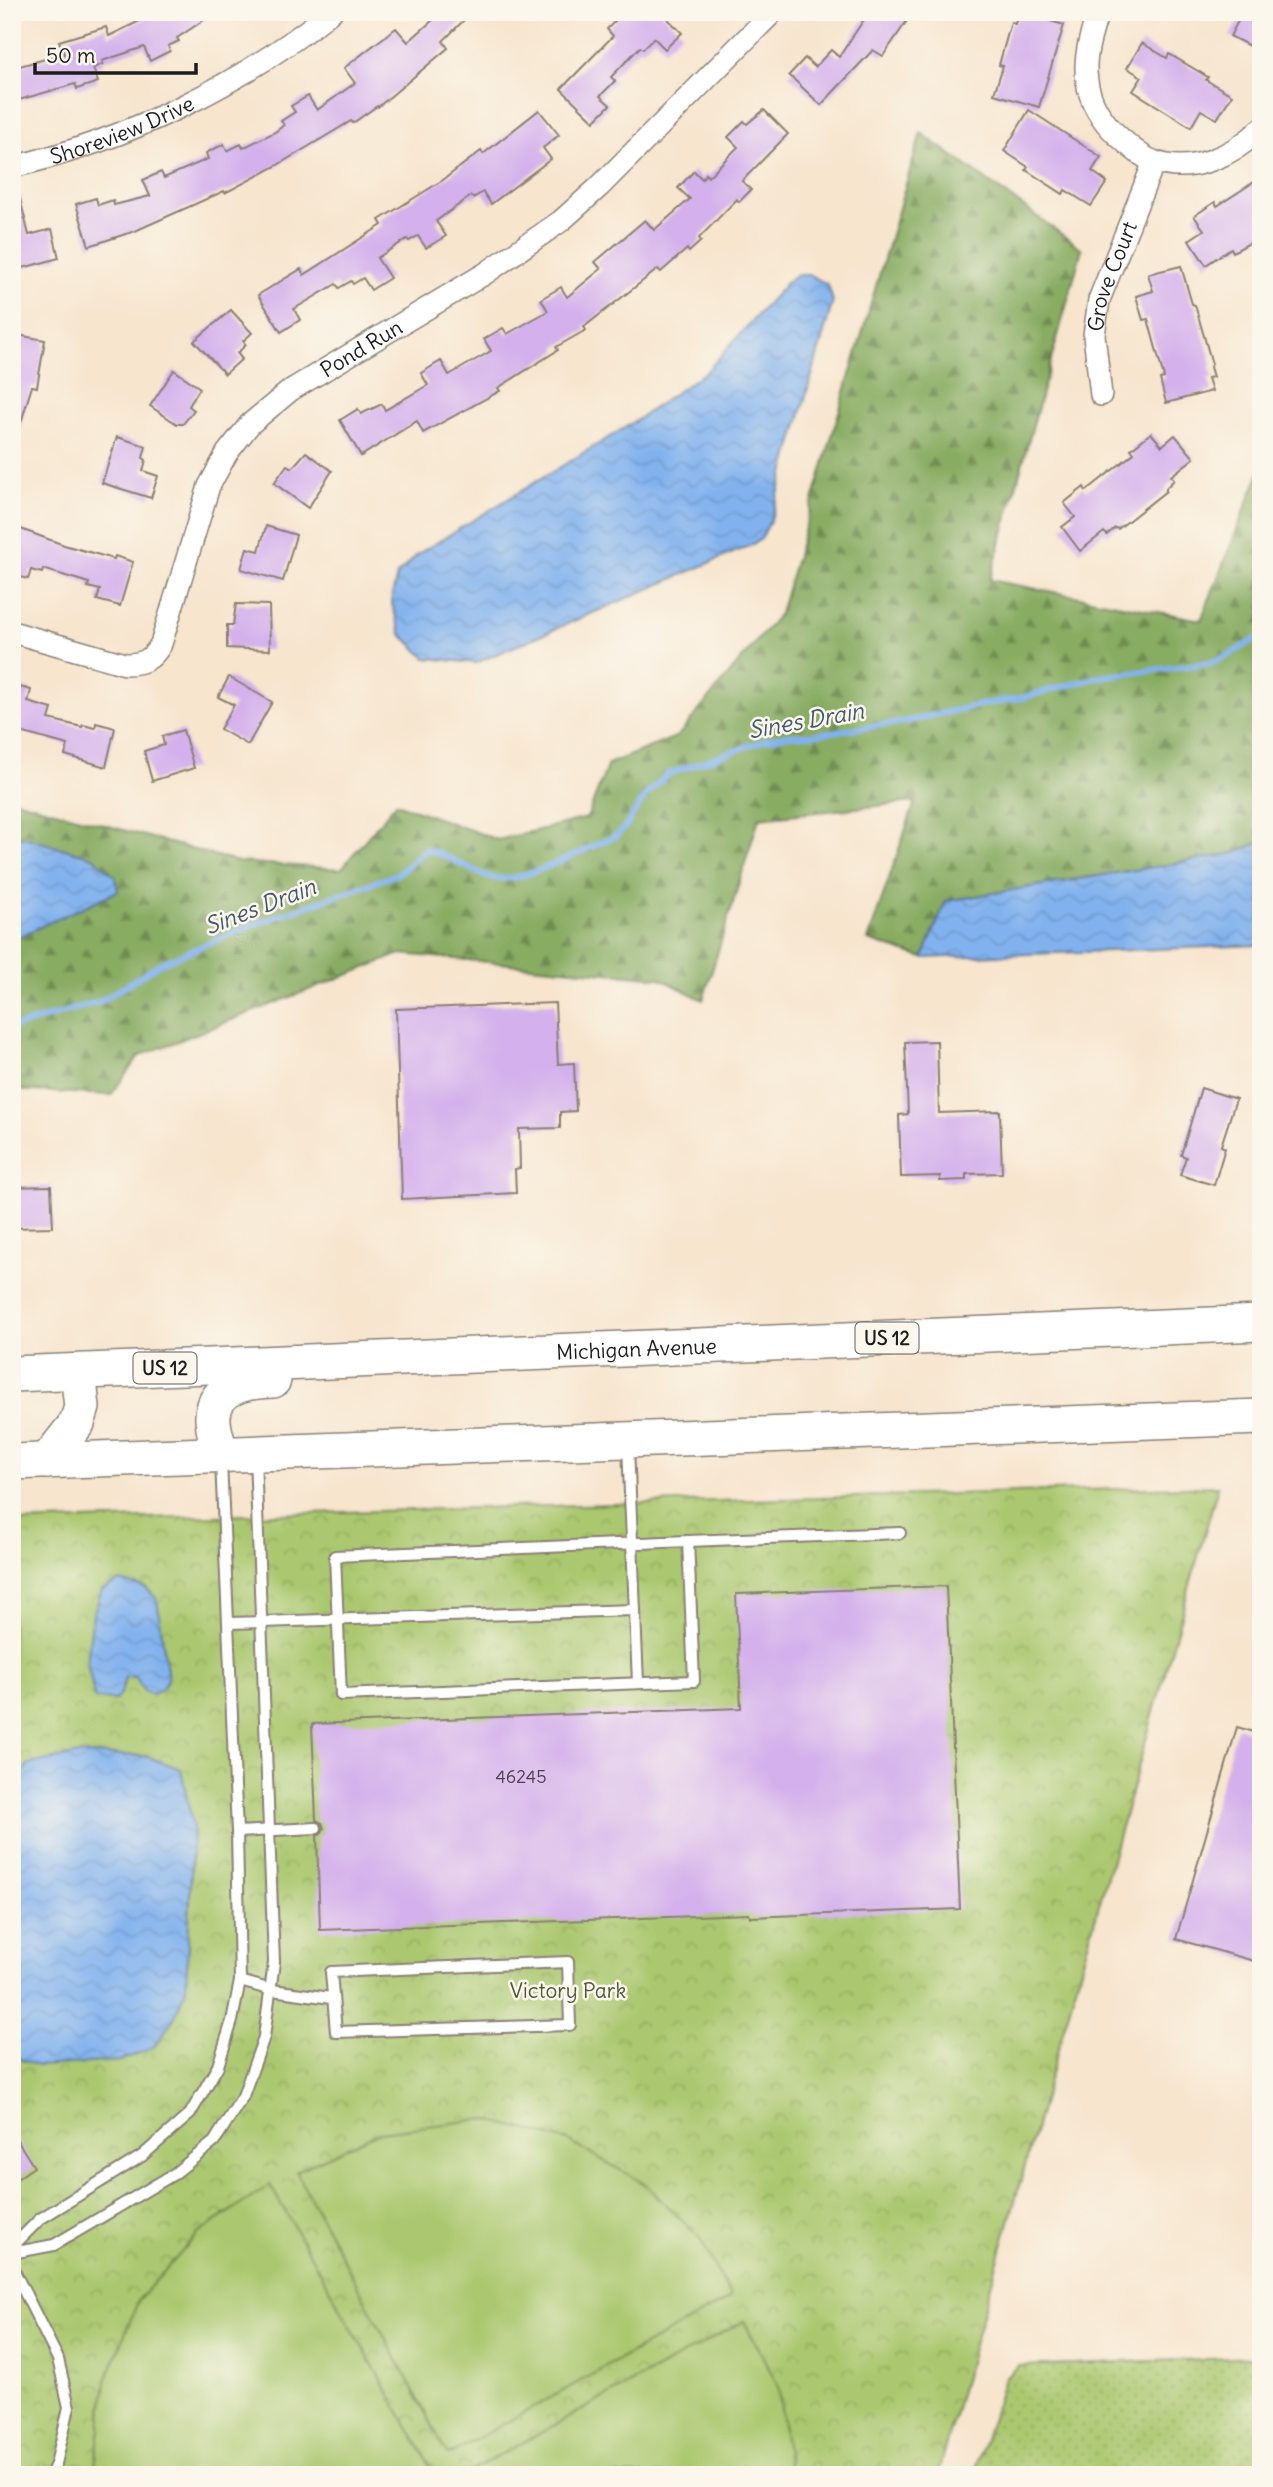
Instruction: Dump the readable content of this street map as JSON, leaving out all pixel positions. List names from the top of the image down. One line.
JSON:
{"streets":{"main road":["US 12","Michigan Avenue"],"street":["Shoreview Drive","Grove Court","Pond Run"]},"water":["Sines Drain"],"parks":["Victory Park"],"house_numbers":["46245"],"scale_bar":"50 m"}
